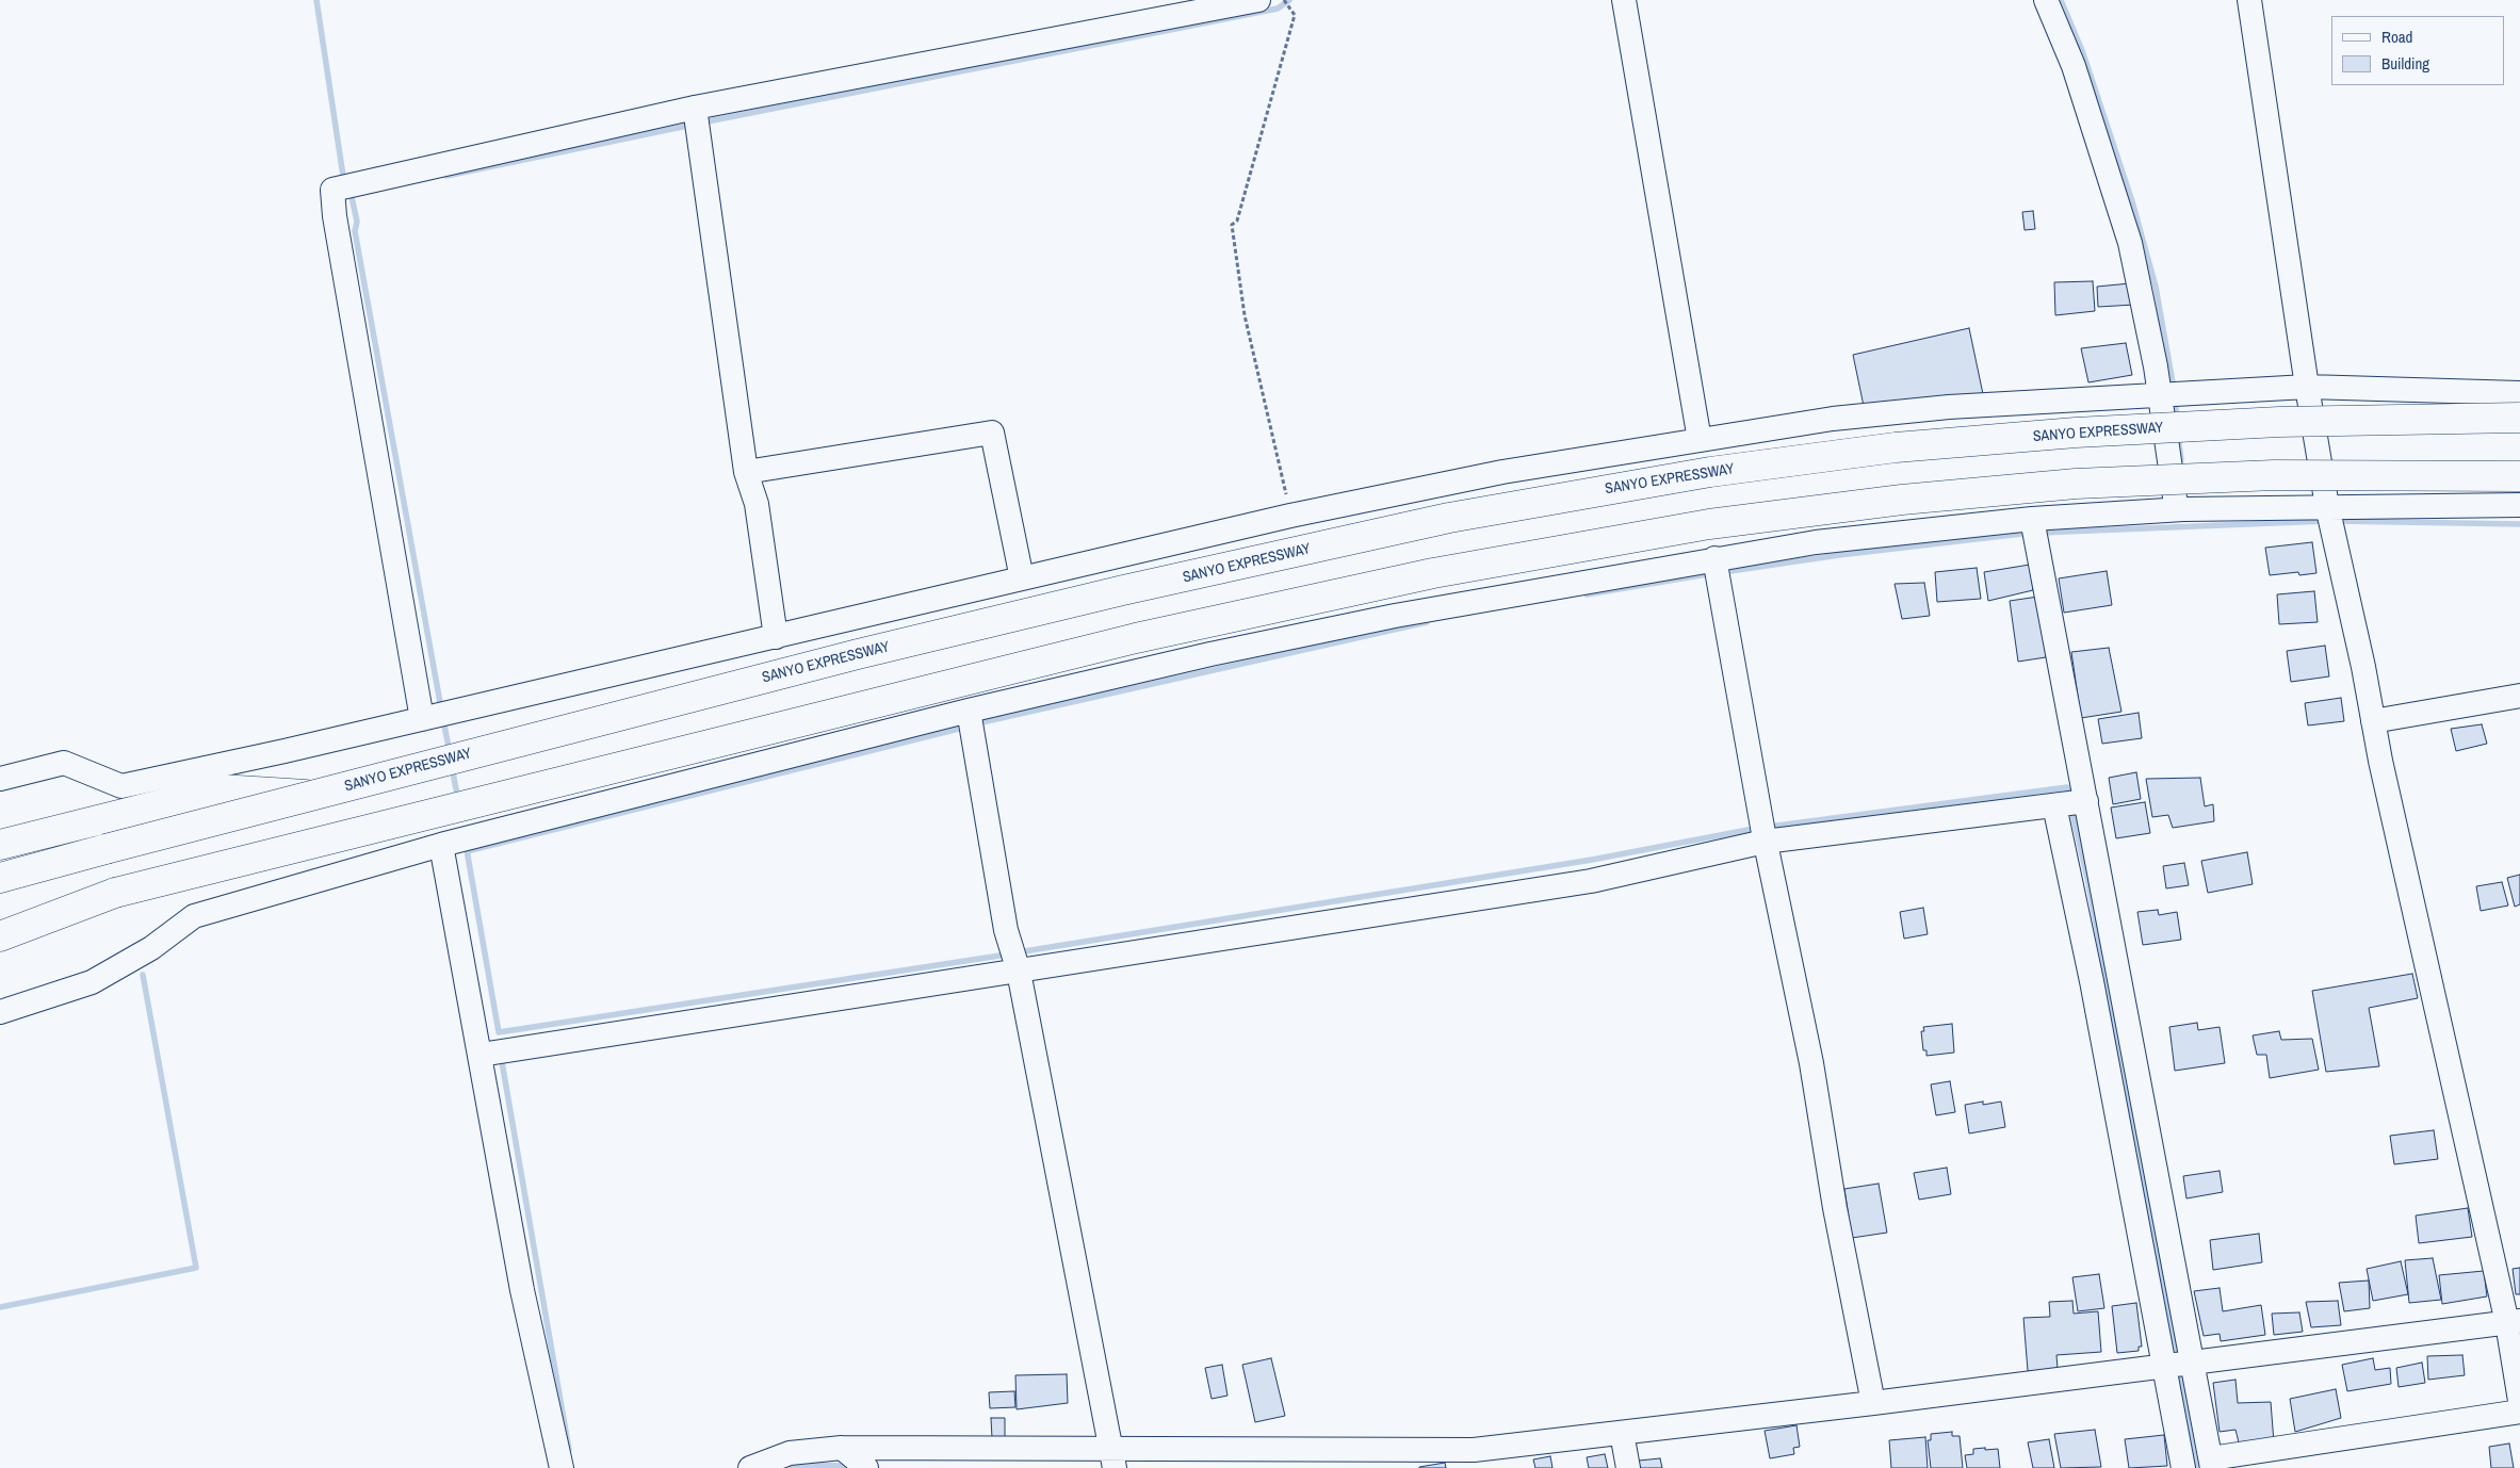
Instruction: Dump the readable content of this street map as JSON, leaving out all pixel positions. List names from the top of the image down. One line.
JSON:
{"streets":{"highway":["SANYO EXPRESSWAY"]},"legend":["Road","Building"]}
